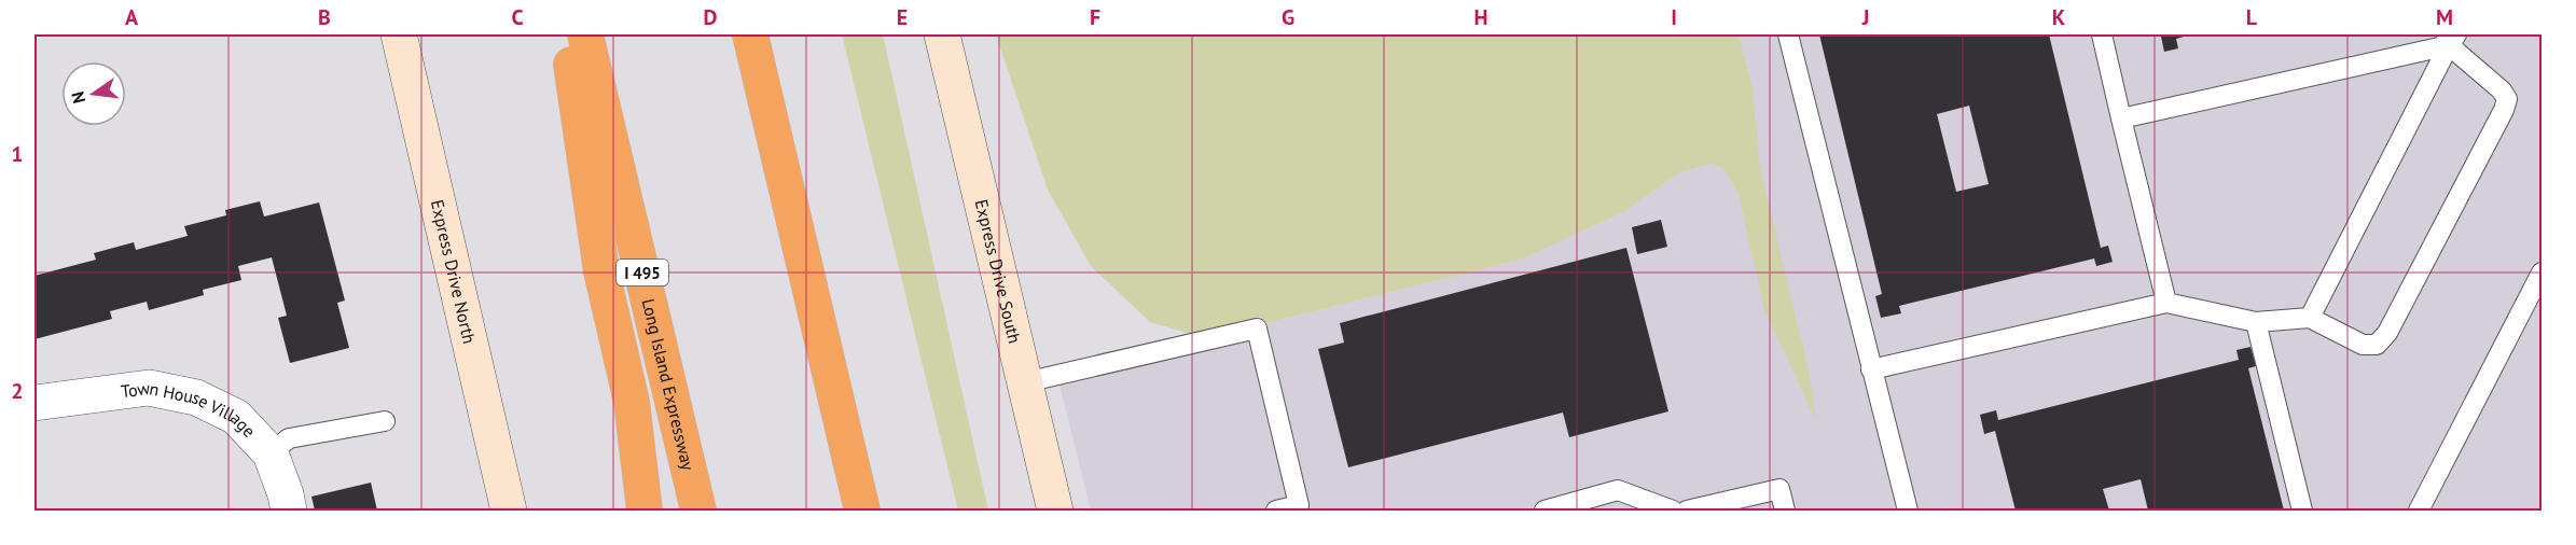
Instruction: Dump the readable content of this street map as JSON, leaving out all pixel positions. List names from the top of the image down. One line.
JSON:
{"streets":{"highway":["I 495","Long Island Expressway"],"main road":["Express Drive North","Express Drive South"],"street":["Town House Village"]},"north":"left","grid":{"columns":["A","B","C","D","E","F","G","H","I","J","K","L","M"],"rows":["1","2"]}}
